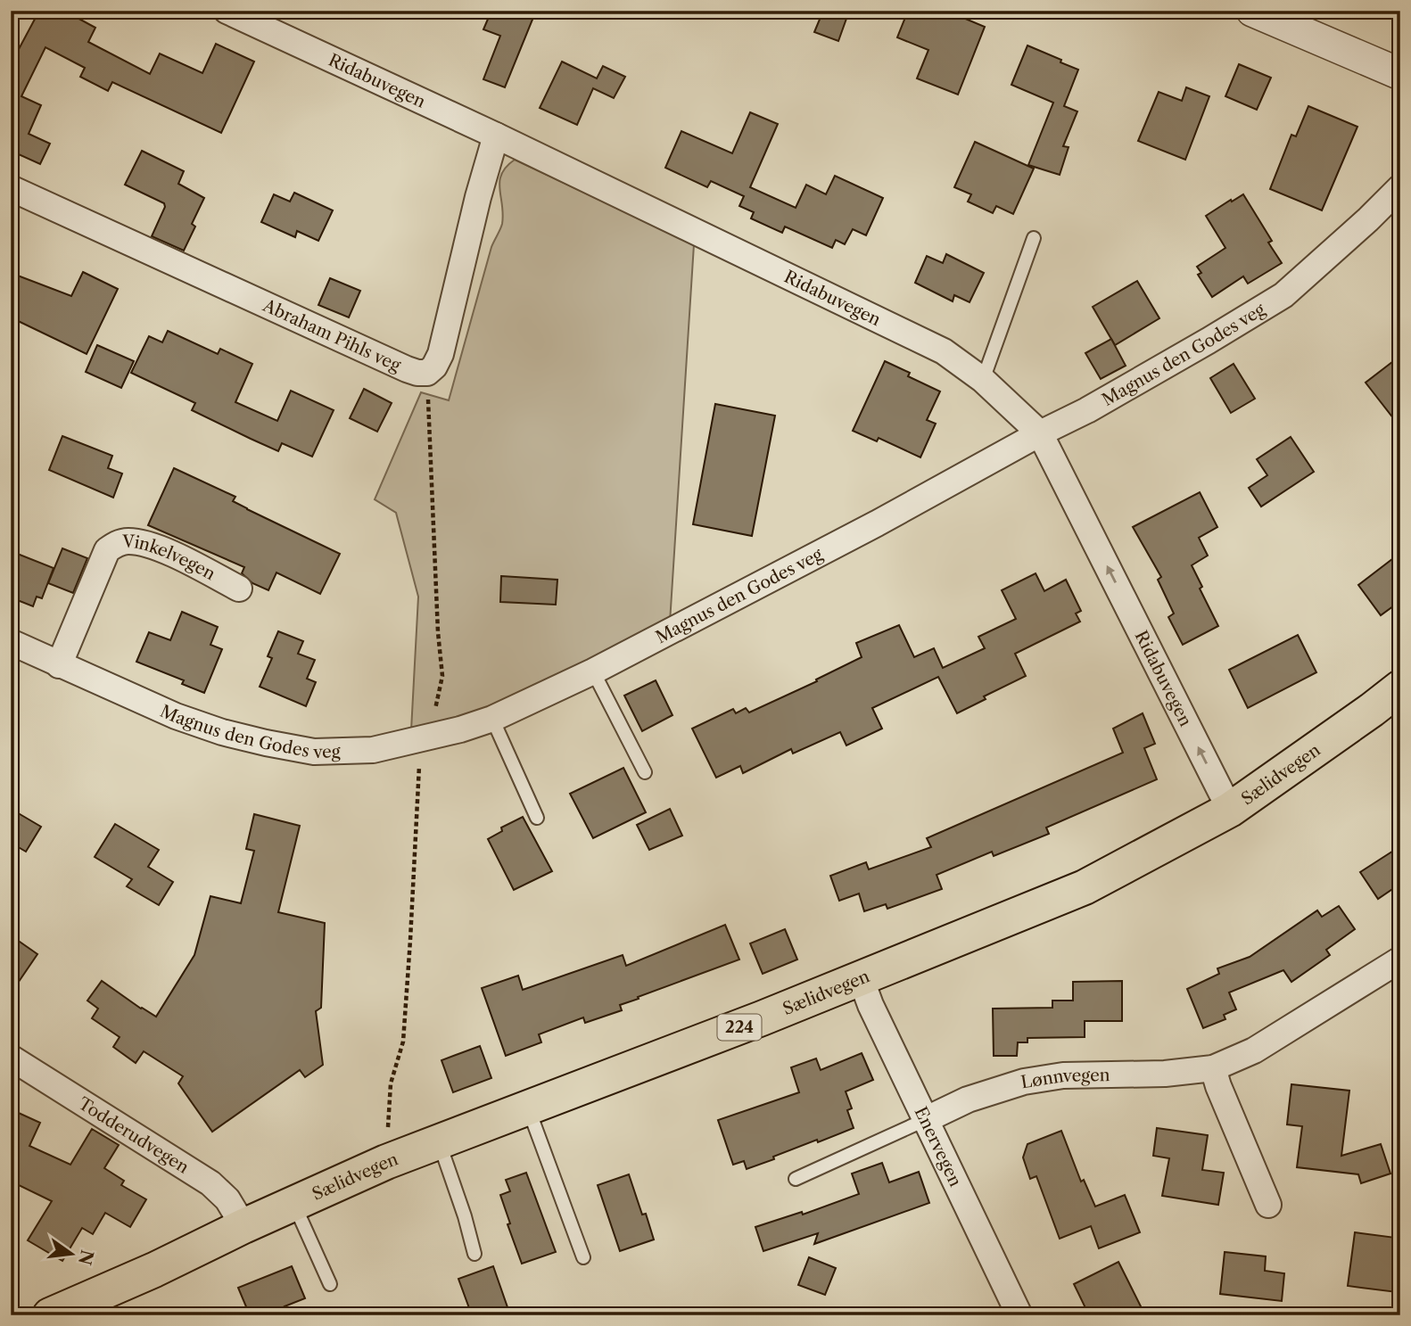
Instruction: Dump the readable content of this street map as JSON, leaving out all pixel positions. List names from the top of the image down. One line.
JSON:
{"streets":{"main road":["Sælidvegen","224"],"street":["Ridabuvegen","Abraham Pihls veg","Magnus den Godes veg","Vinkelvegen","Lønnvegen","Todderudvegen","Enervegen"]},"crossings":[["Ridabuvegen","Magnus den Godes veg"],["Ridabuvegen","Sælidvegen"],["Magnus den Godes veg","Vinkelvegen"],["Sælidvegen","Todderudvegen"],["Sælidvegen","Enervegen"],["Lønnvegen","Enervegen"]],"north":"right"}
